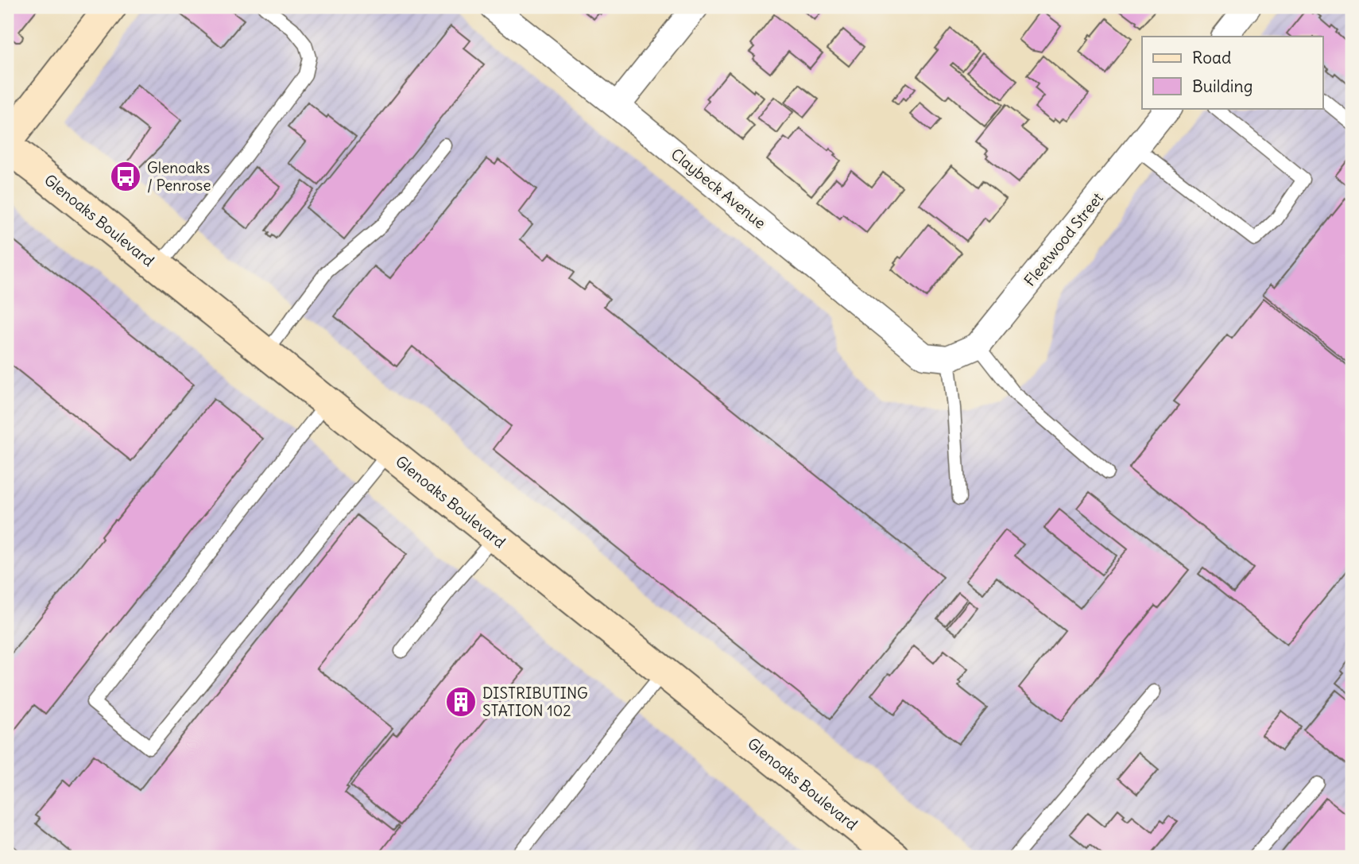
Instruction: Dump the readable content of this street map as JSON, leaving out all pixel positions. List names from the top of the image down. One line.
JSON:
{"streets":{"main road":["Glenoaks Boulevard"],"street":["Claybeck Avenue","Fleetwood Street"]},"crossings":[["Claybeck Avenue","Fleetwood Street"]],"places":{"bus stop":["Glenoaks / Penrose"],"building":["DISTRIBUTING STATION 102"]},"legend":["Road","Building"]}
